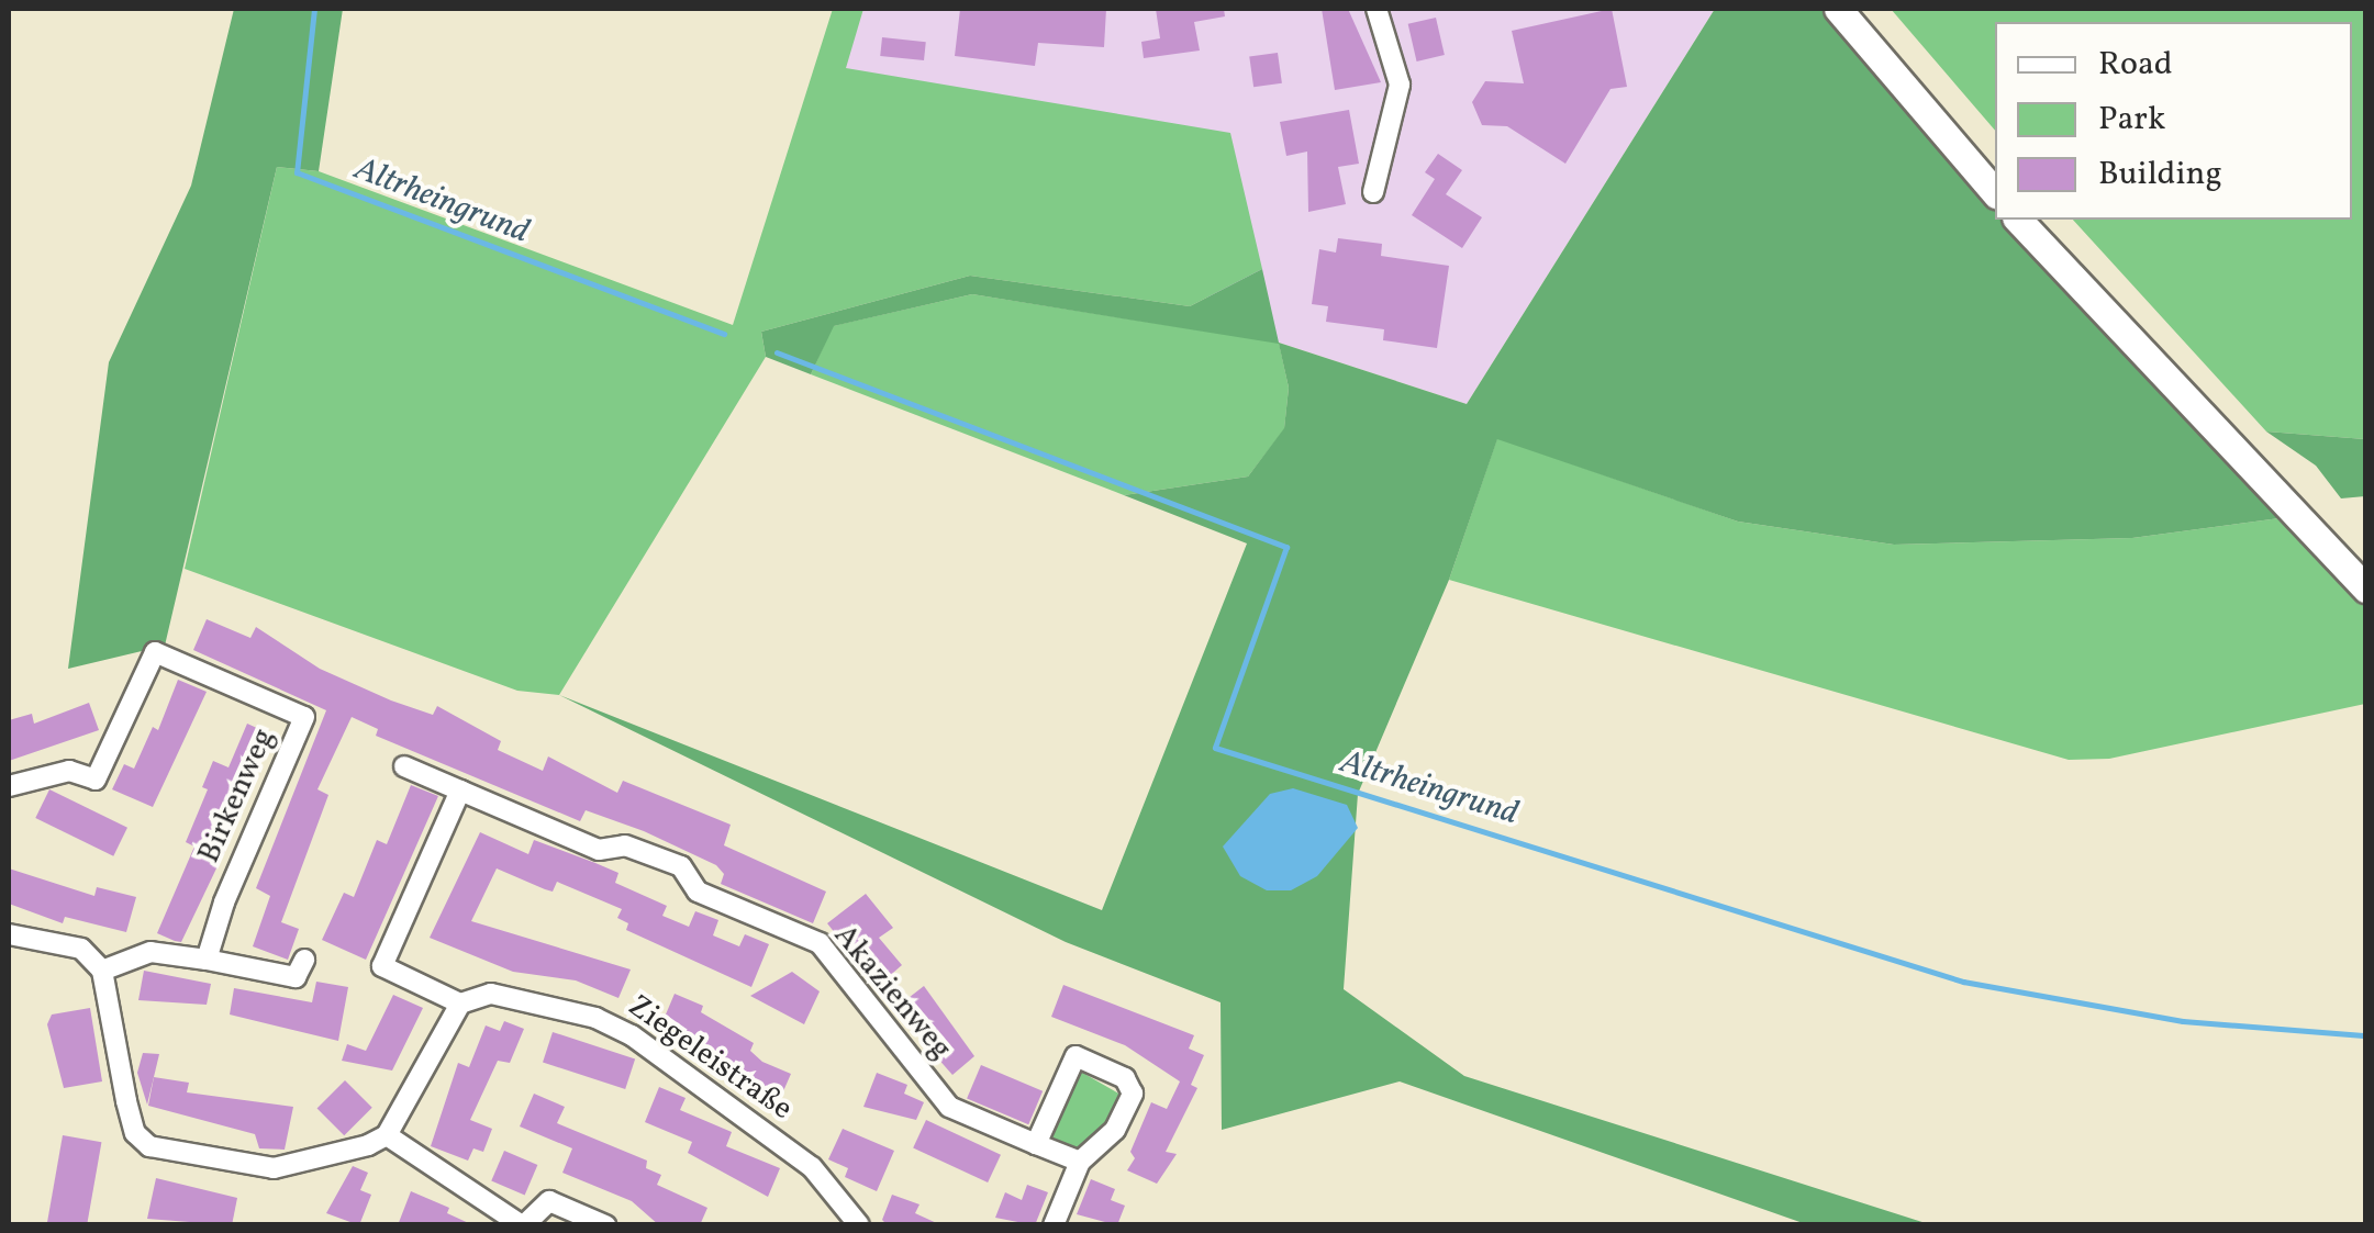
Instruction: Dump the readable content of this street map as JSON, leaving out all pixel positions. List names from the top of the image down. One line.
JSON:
{"streets":{"street":["Birkenweg","Akazienweg","Ziegeleistraße"]},"water":["Altrheingrund"],"legend":["Road","Park","Building"]}
